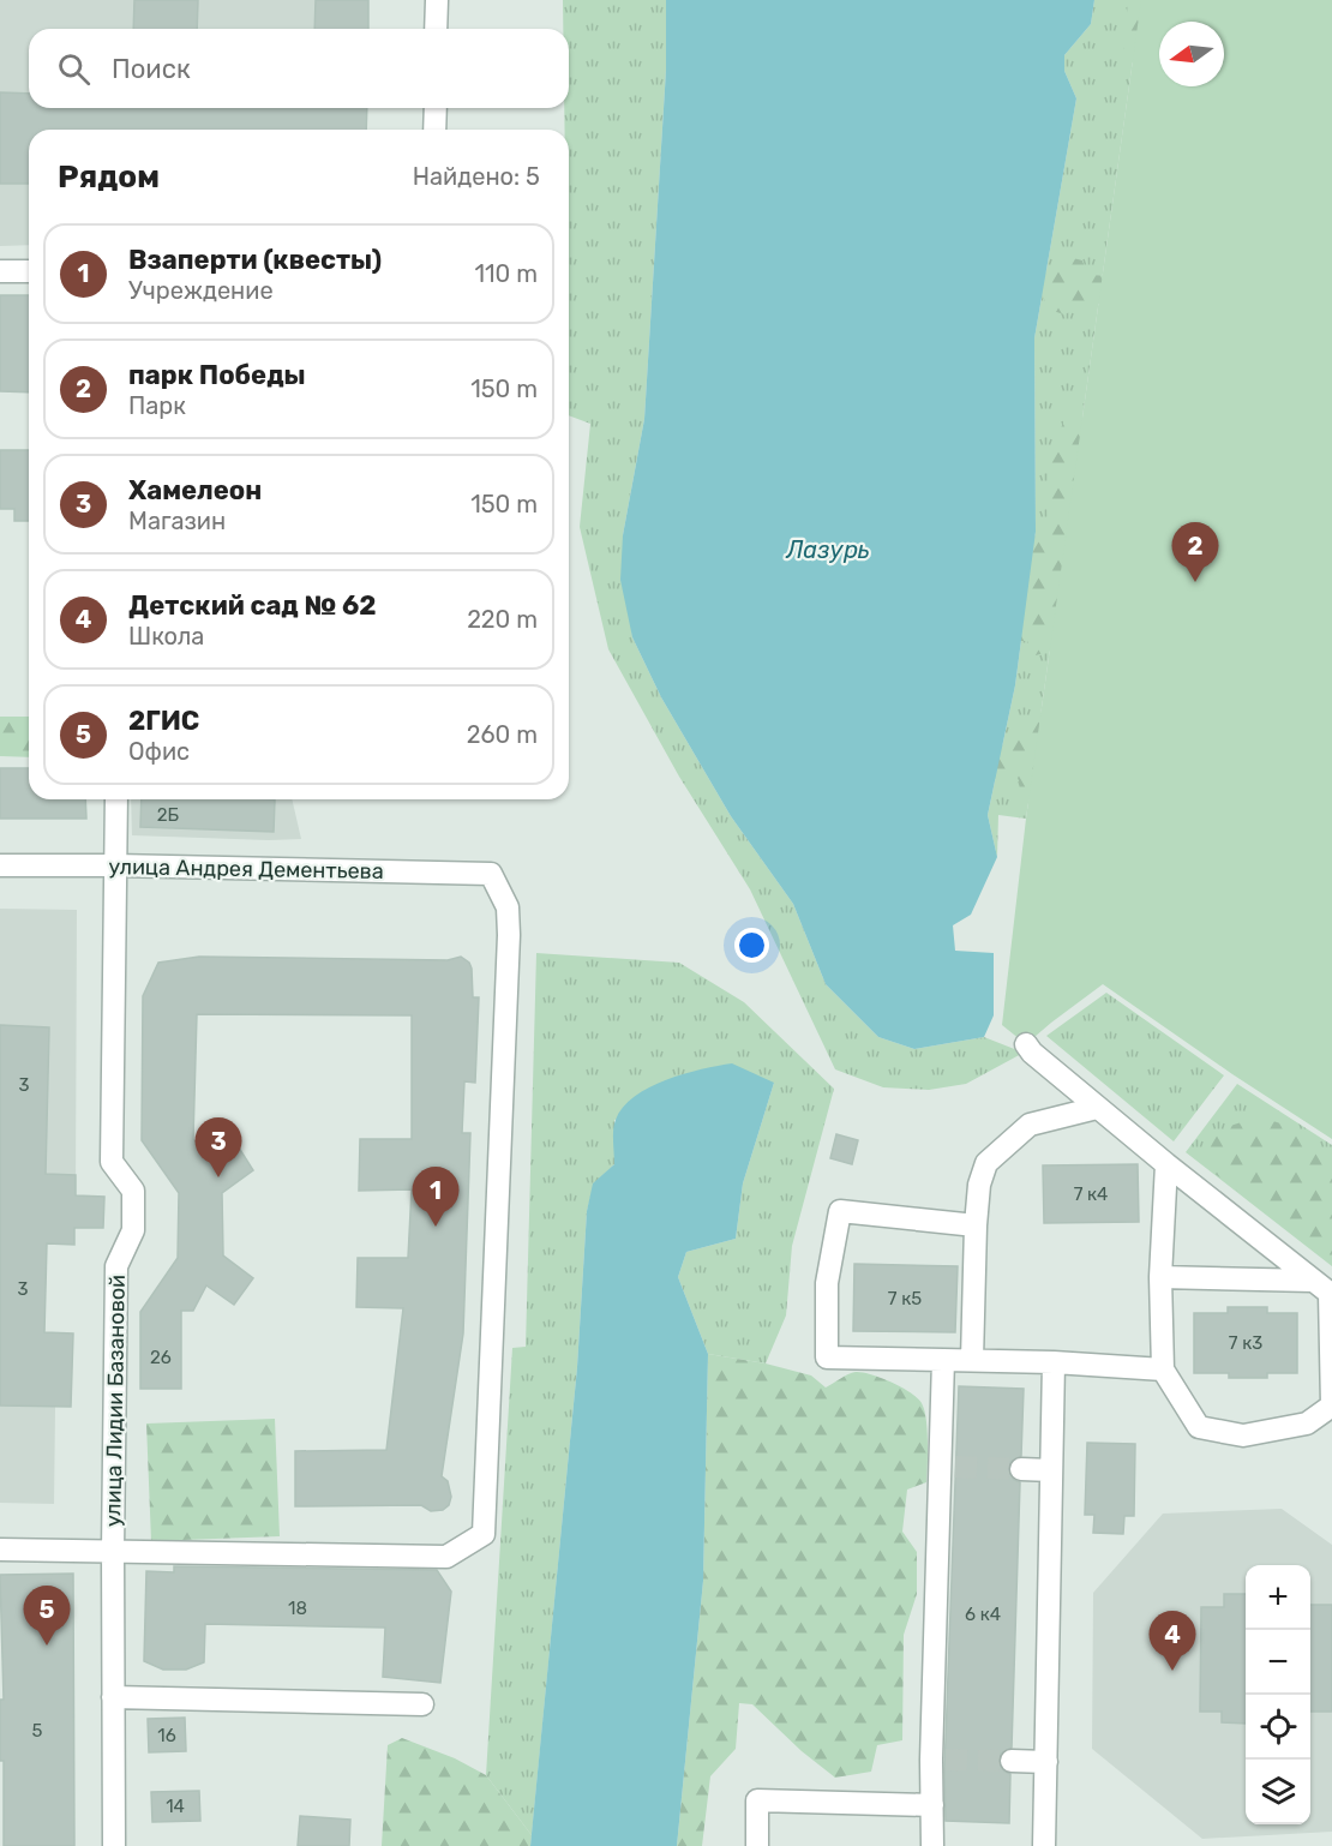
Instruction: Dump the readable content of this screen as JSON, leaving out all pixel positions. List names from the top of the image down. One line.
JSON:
{"streets":{"street":["улица Андрея Дементьева","улица Лидии Базановой"]},"crossings":[["улица Андрея Дементьева","улица Лидии Базановой"]],"water":["Лазурь"],"house_numbers":["2Б","3","7 к4","3","7 к5","7 к3","26","18","6 к4","5","16","14"],"north":"left","page":{"search":"Поиск","heading":["Рядом","Найдено: 5"],"list":[{"mark":"1","name":"Взаперти (квесты)","note":"Учреждение","value":"110 m"},{"mark":"2","name":"парк Победы","note":"Парк","value":"150 m"},{"mark":"3","name":"Хамелеон","note":"Магазин","value":"150 m"},{"mark":"4","name":"Детский сад № 62","note":"Школа","value":"220 m"},{"mark":"5","name":"2ГИС","note":"Офис","value":"260 m"}],"pins":["2","3","1","5","4"],"map_buttons":["+","−"]}}
